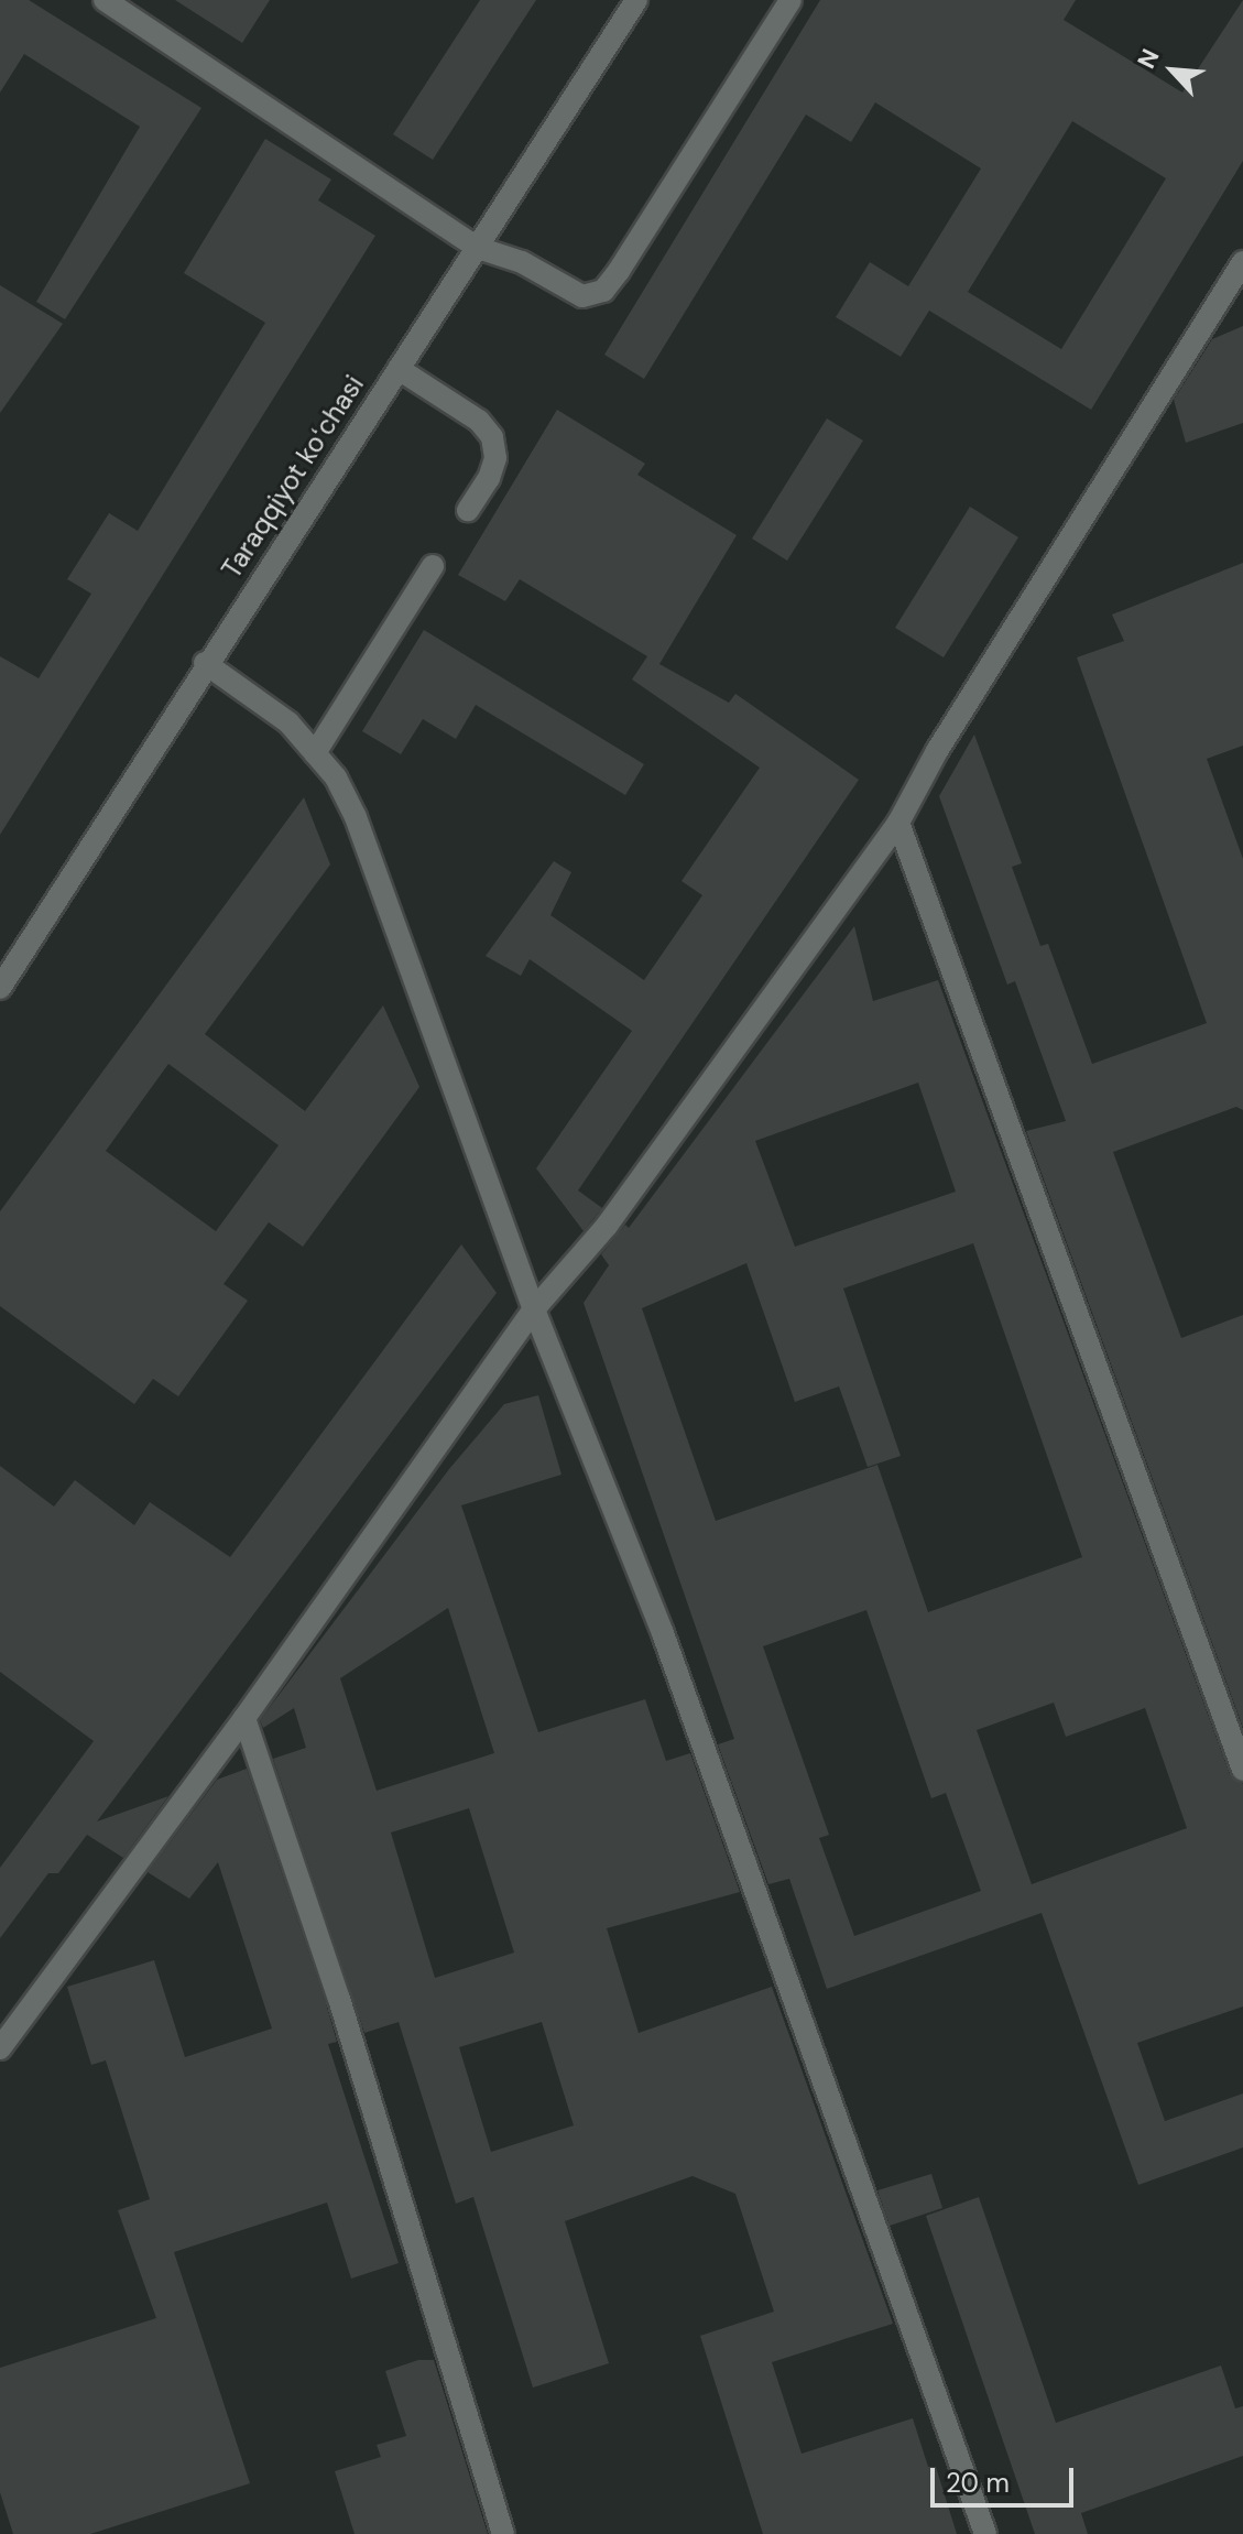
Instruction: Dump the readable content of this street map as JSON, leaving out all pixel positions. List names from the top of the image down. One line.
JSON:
{"streets":{"street":["Taraqqiyot koʻchasi"]},"scale_bar":"20 m","north":"top left"}
